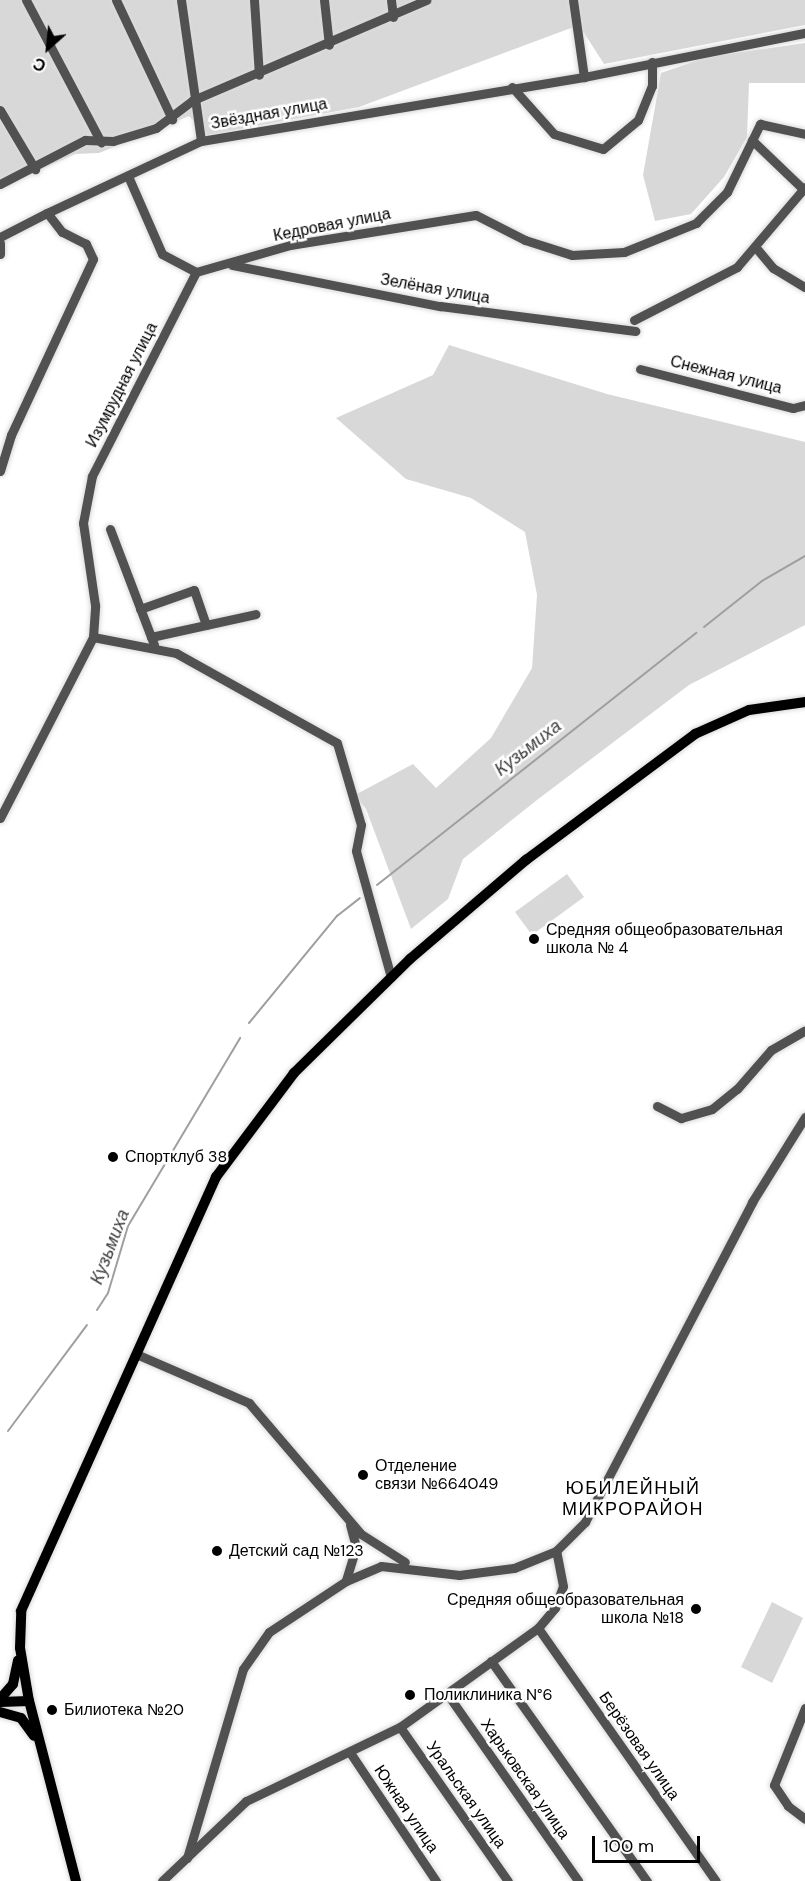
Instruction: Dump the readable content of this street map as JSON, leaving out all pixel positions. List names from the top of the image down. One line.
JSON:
{"streets":{"street":["Звёздная улица","Кедровая улица","Зелёная улица","Снежная улица","Изумрудная улица","Берёзовая улица","Харьковская улица","Уральская улица","Южная улица"]},"crossings":[["Кедровая улица","Зелёная улица"],["Кедровая улица","Изумрудная улица"]],"districts":["ЮБИЛЕЙНЫЙ МИКРОРАЙОН"],"water":["Кузьмиха"],"places":["Средняя общеобразовательная школа № 4","Спортклуб 38","Отделение связи №664049","Детский сад №123","Средняя общеобразовательная школа №18","Поликлиника N°6","Билиотека №20"],"scale_bar":"100 m","north":"bottom left"}
